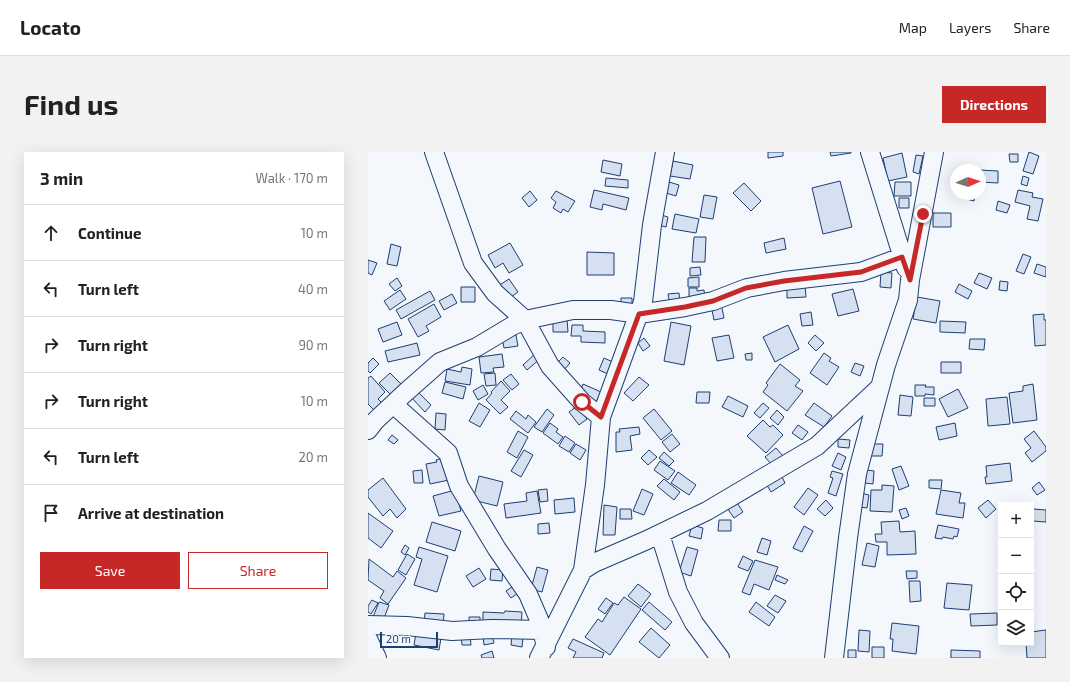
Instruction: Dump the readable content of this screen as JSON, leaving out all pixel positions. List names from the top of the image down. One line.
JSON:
{"scale_bar":"20 m","north":"right","page":{"header":"Locato","nav":["Map","Layers","Share"],"buttons":["Directions",["Save","Share"]],"title":"Find us","heading":["3 min","Walk · 170 m"],"list":[["Continue","10 m"],["Turn left","40 m"],["Turn right","90 m"],["Turn right","10 m"],["Turn left","20 m"],"Arrive at destination"],"map_buttons":["+","−"],"scale":"20 m"}}
